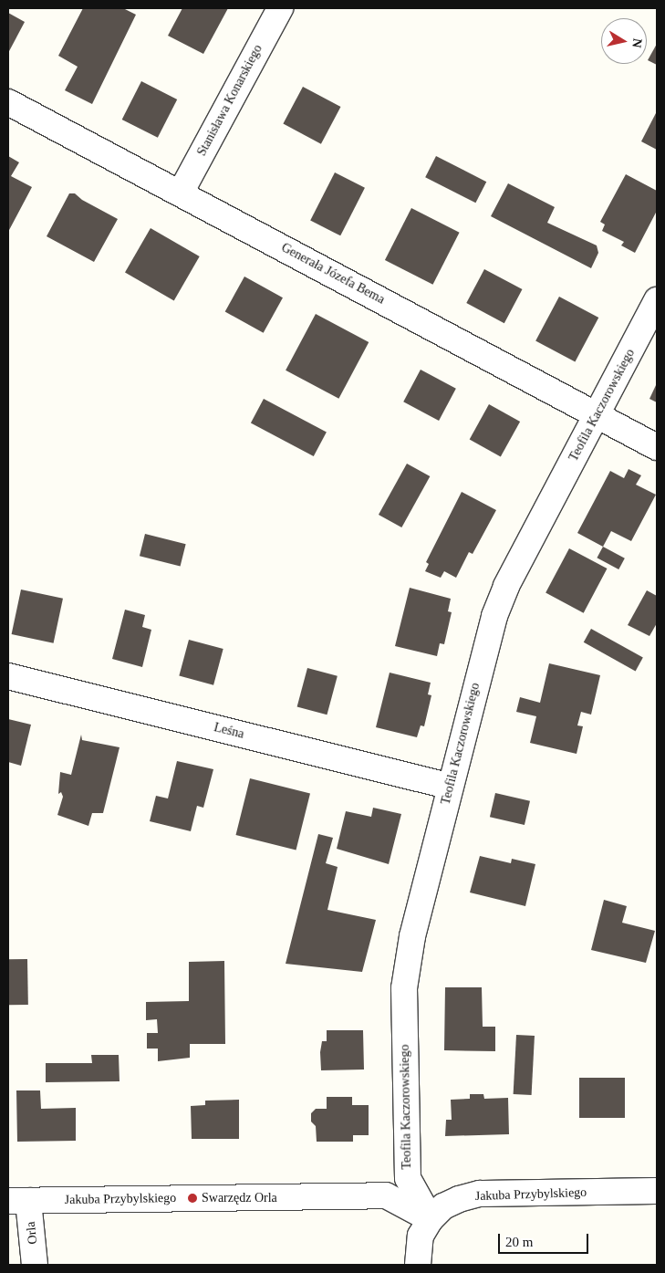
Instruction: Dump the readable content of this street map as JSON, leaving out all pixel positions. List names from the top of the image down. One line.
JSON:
{"streets":{"street":["Stanisława Konarskiego","Generała Józefa Bema","Teofila Kaczorowskiego","Leśna","Jakuba Przybylskiego","Orla"]},"crossings":[["Stanisława Konarskiego","Generała Józefa Bema"],["Generała Józefa Bema","Teofila Kaczorowskiego"],["Teofila Kaczorowskiego","Leśna"],["Teofila Kaczorowskiego","Jakuba Przybylskiego"],["Jakuba Przybylskiego","Orla"]],"places":["Swarzędz Orla"],"scale_bar":"20 m","north":"right"}
